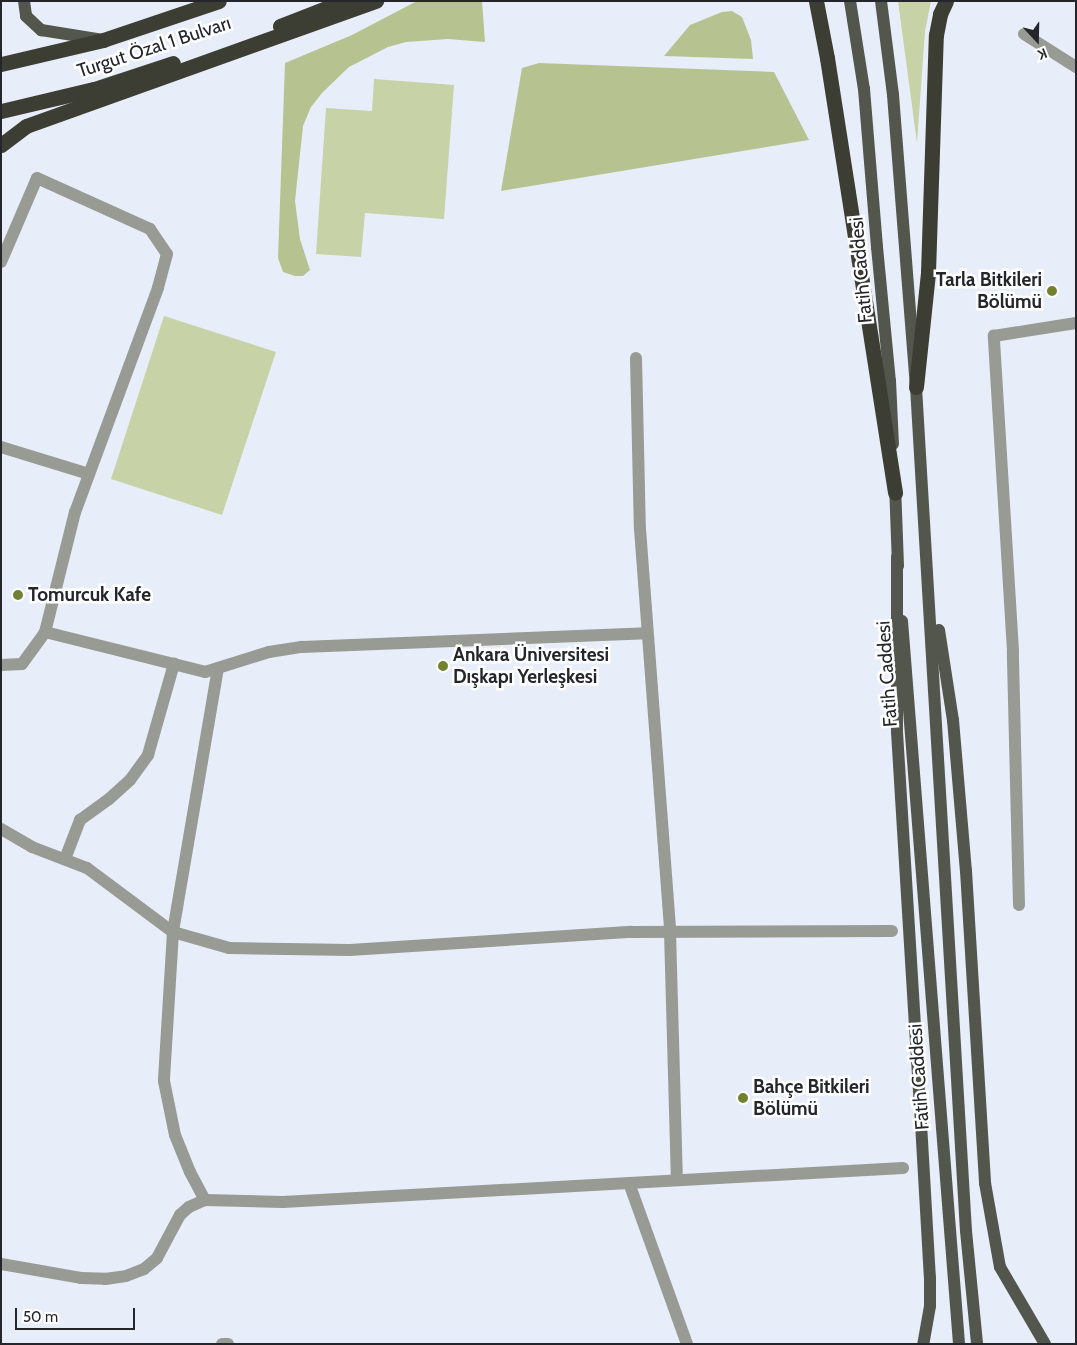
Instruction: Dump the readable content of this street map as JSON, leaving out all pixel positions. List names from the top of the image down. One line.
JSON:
{"streets":{"highway":["Turgut Özal 1 Bulvarı"],"main road":["Fatih Caddesi"]},"places":["Tarla Bitkileri Bölümü","Tomurcuk Kafe","Ankara Üniversitesi Dışkapı Yerleşkesi","Bahçe Bitkileri Bölümü"],"scale_bar":"50 m","north":"bottom"}
